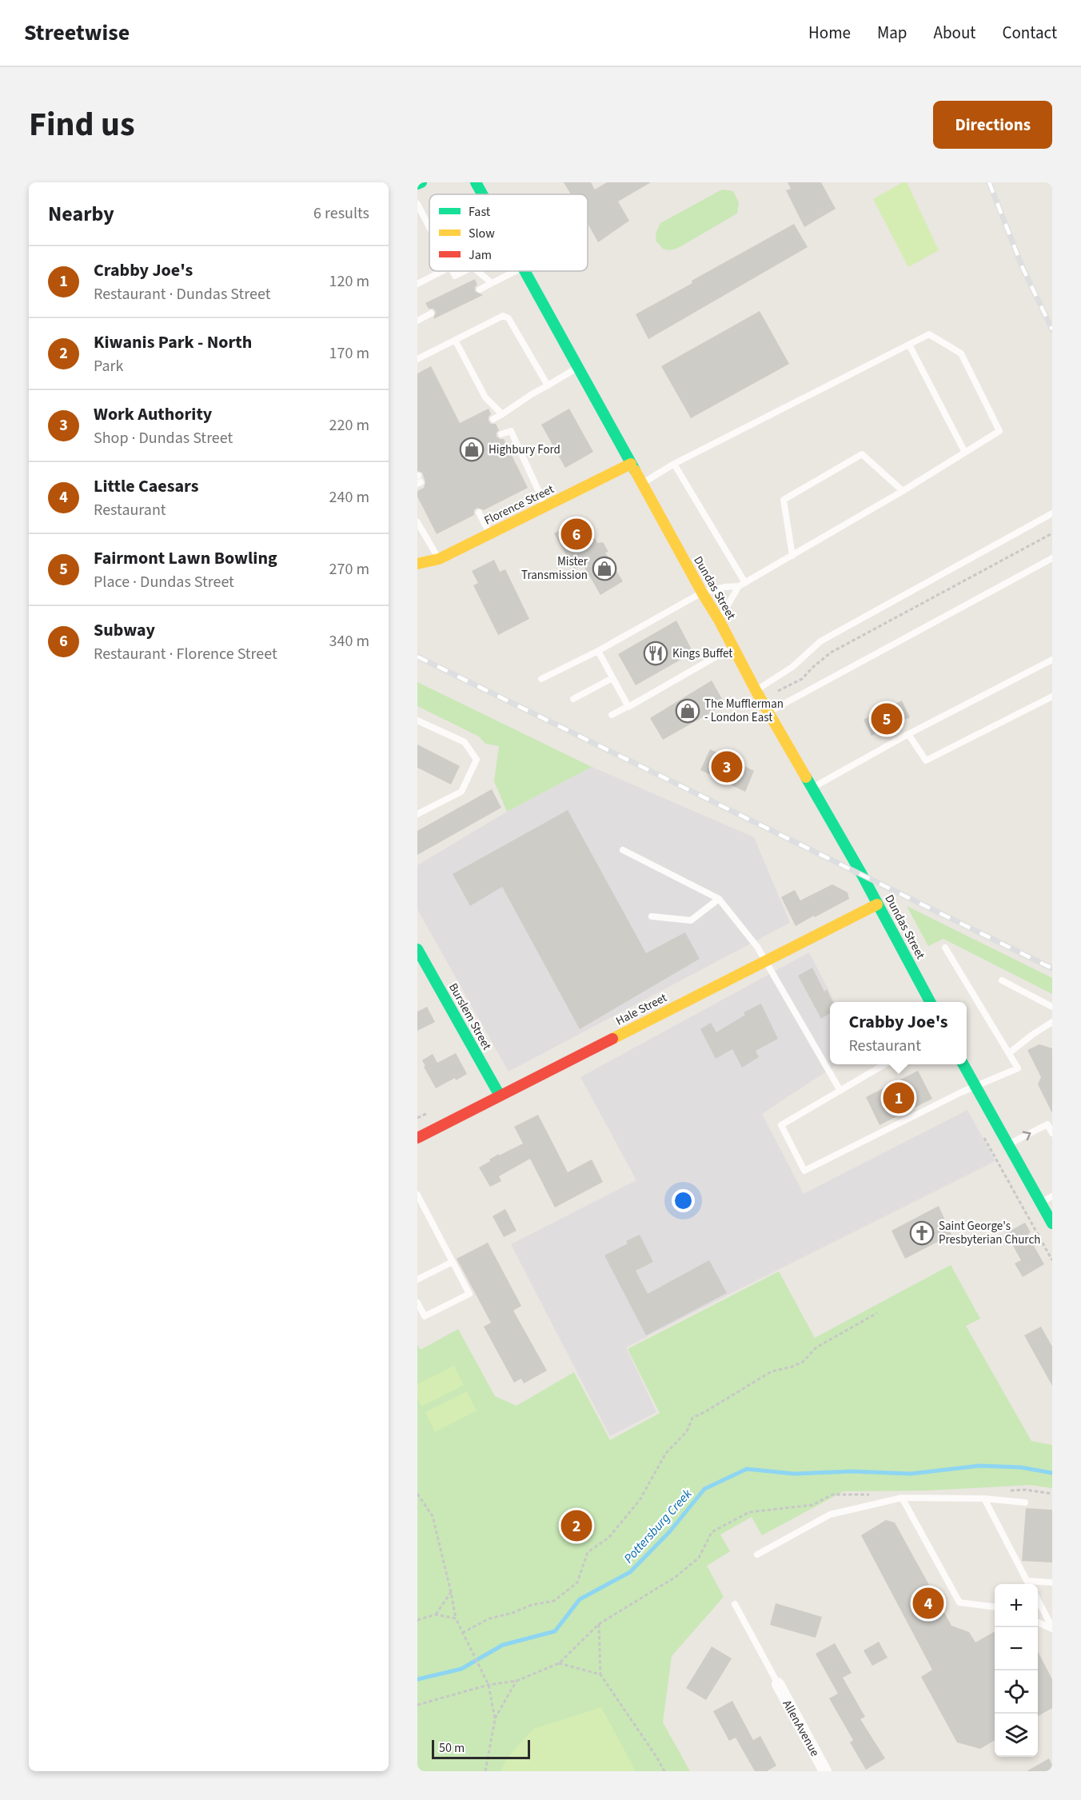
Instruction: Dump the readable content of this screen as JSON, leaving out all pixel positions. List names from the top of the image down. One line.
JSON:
{"streets":{"main road":["Florence Street","Dundas Street","Hale Street","Burslem Street"],"street":["AllenAvenue"]},"crossings":[["Florence Street","Dundas Street"],["Dundas Street","Hale Street"],["Hale Street","Burslem Street"]],"water":["Pottersburg Creek"],"places":{"shop":["Highbury Ford","Mister Transmission","The Mufflerman - London East"],"restaurant":["Kings Buffet"],"church":["Saint George's Presbyterian Church"]},"legend":["Fast","Slow","Jam"],"scale_bar":"50 m","page":{"header":"Streetwise","nav":["Home","Map","About","Contact"],"title":"Find us","buttons":"Directions","heading":["Nearby","6 results"],"list":[{"mark":"1","name":"Crabby Joe's","note":"Restaurant · Dundas Street","value":"120 m"},{"mark":"2","name":"Kiwanis Park - North","note":"Park","value":"170 m"},{"mark":"3","name":"Work Authority","note":"Shop · Dundas Street","value":"220 m"},{"mark":"4","name":"Little Caesars","note":"Restaurant","value":"240 m"},{"mark":"5","name":"Fairmont Lawn Bowling","note":"Place · Dundas Street","value":"270 m"},{"mark":"6","name":"Subway","note":"Restaurant · Florence Street","value":"340 m"}],"pins":["6","5","3","1","2","4"],"popup":["Crabby Joe's","Restaurant"],"map_buttons":["+","−"],"scale":"50 m"}}
